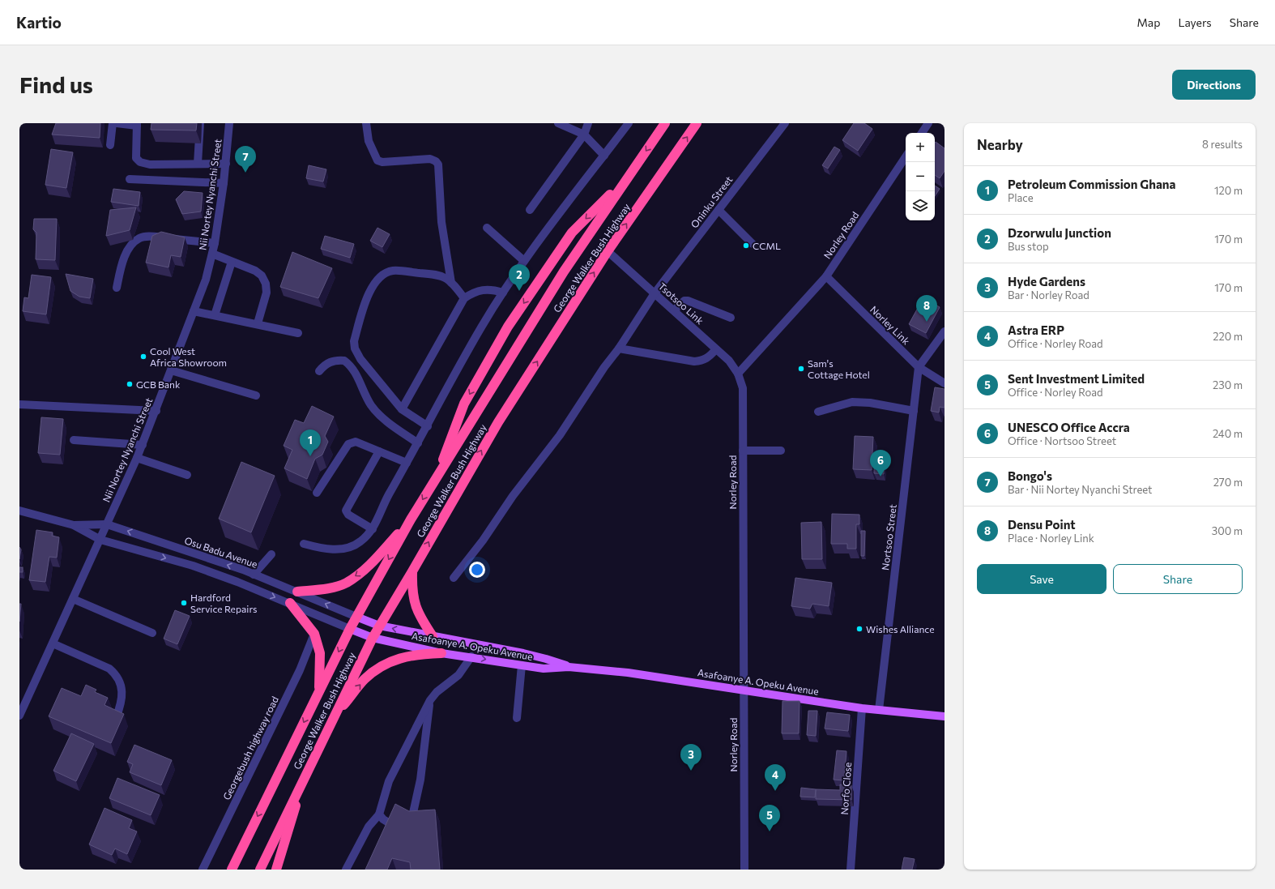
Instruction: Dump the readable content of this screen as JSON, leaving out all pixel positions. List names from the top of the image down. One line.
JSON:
{"streets":{"highway":["George Walker Bush Highway"],"main road":["Asafoanye A. Opeku Avenue"],"street":["Nii Nortey Nyanchi Street","Oninku Street","Norley Road","Tsotsoo Link","Norley Link","Nortsoo Street","Osu Badu Avenue","Georgebush highway road","Norfo Close"]},"crossings":[["Nii Nortey Nyanchi Street","Osu Badu Avenue"],["Oninku Street","Tsotsoo Link"],["Norley Road","Tsotsoo Link"],["Norley Road","Norley Link"],["Norley Road","Asafoanye A. Opeku Avenue"],["George Walker Bush Highway","Tsotsoo Link"],["George Walker Bush Highway","Osu Badu Avenue"],["George Walker Bush Highway","Asafoanye A. Opeku Avenue"],["Norley Link","Nortsoo Street"],["Nortsoo Street","Asafoanye A. Opeku Avenue"],["Osu Badu Avenue","Asafoanye A. Opeku Avenue"],["Asafoanye A. Opeku Avenue","Norfo Close"]],"places":["CCML","Cool West Africa Showroom","Sam's Cottage Hotel","GCB Bank","Hardford Service Repairs","Wishes Alliance"],"page":{"header":"Kartio","nav":["Map","Layers","Share"],"buttons":["Directions",["Save","Share"]],"title":"Find us","heading":["Nearby","8 results"],"map_buttons":["+","−"],"pins":["7","2","8","1","6","3","4","5"],"list":[{"mark":"1","name":"Petroleum Commission Ghana","note":"Place","value":"120 m"},{"mark":"2","name":"Dzorwulu Junction","note":"Bus stop","value":"170 m"},{"mark":"3","name":"Hyde Gardens","note":"Bar · Norley Road","value":"170 m"},{"mark":"4","name":"Astra ERP","note":"Office · Norley Road","value":"220 m"},{"mark":"5","name":"Sent Investment Limited","note":"Office · Norley Road","value":"230 m"},{"mark":"6","name":"UNESCO Office Accra","note":"Office · Nortsoo Street","value":"240 m"},{"mark":"7","name":"Bongo's","note":"Bar · Nii Nortey Nyanchi Street","value":"270 m"},{"mark":"8","name":"Densu Point","note":"Place · Norley Link","value":"300 m"}]}}
